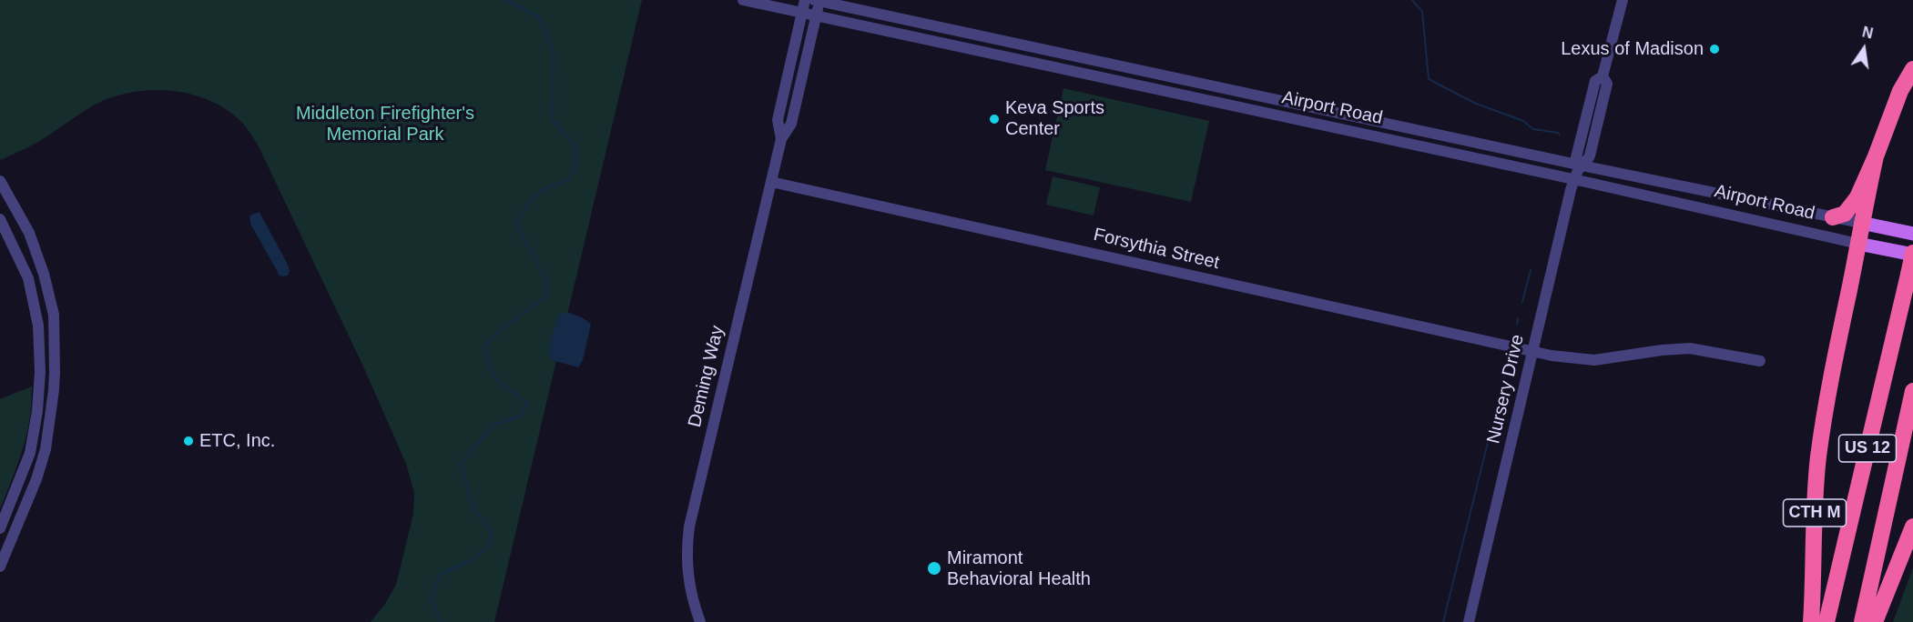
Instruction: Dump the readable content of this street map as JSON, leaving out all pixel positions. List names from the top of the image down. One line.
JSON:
{"streets":{"highway":["US 12","CTH M"],"main road":["Airport Road"],"street":["Forsythia Street","Deming Way","Nursery Drive"]},"crossings":[["Airport Road","Deming Way"],["Airport Road","Nursery Drive"],["Airport Road","US 12"],["Airport Road","CTH M"],["Forsythia Street","Deming Way"],["Forsythia Street","Nursery Drive"]],"parks":["Middleton Firefighter's Memorial Park"],"places":["Lexus of Madison","Keva Sports Center","ETC, Inc.","Miramont Behavioral Health"],"north":"top"}
